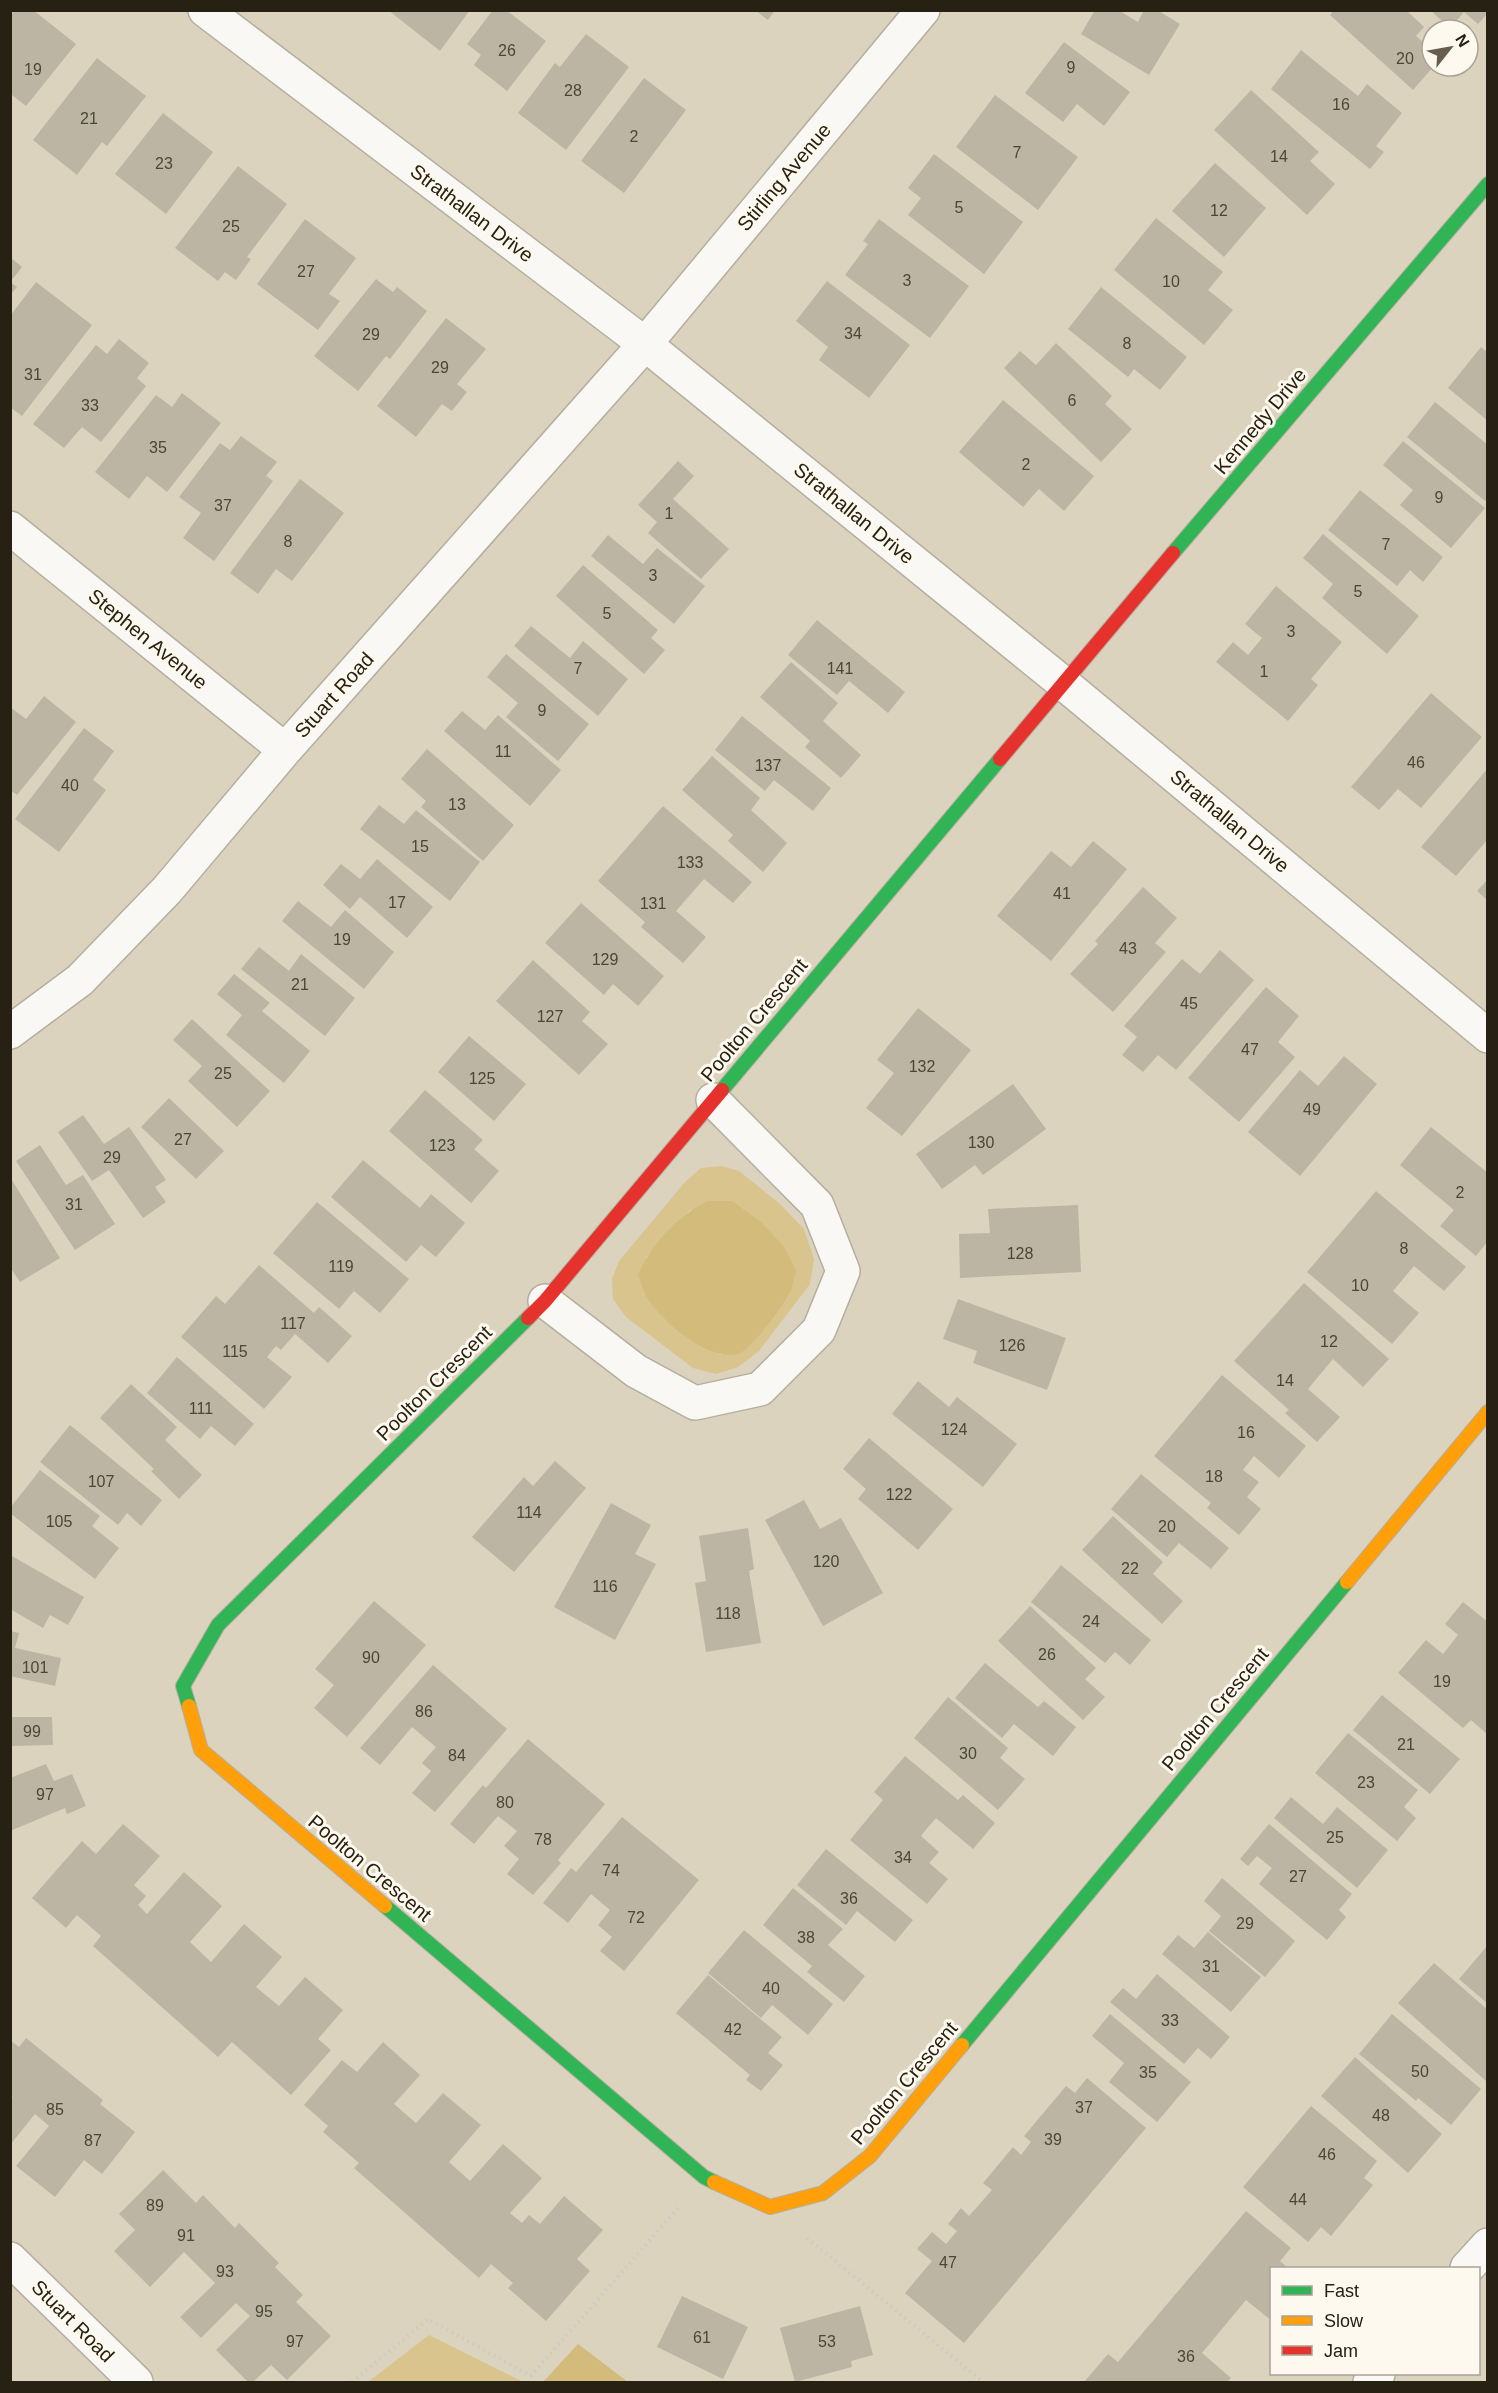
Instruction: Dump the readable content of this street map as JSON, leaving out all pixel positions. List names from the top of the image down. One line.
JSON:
{"streets":{"street":["Stirling Avenue","Strathallan Drive","Kennedy Drive","Stephen Avenue","Stuart Road","Poolton Crescent"]},"crossings":[["Stirling Avenue","Strathallan Drive"],["Stirling Avenue","Stuart Road"],["Strathallan Drive","Kennedy Drive"],["Strathallan Drive","Stuart Road"],["Strathallan Drive","Poolton Crescent"],["Kennedy Drive","Poolton Crescent"],["Stephen Avenue","Stuart Road"]],"house_numbers":["26","20","9","19","28","16","21","2","7","14","23","5","12","25","27","3","10","34","29","8","29","31","6","33","35","2","9","37","1","8","7","3","5","5","3","7","141","1","9","11","46","137","40","13","15","133","41","17","131","19","43","129","21","45","127","47","132","25","125","49","27","130","123","29","2","31","8","128","119","10","117","12","126","115","14","111","124","16","18","107","122","114","105","20","120","22","116","118","24","26","90","101","19","86","99","21","30","84","23","97","80","25","78","34","74","27","36","72","29","38","31","40","33","42","50","35","37","85","48","39","87","46","44","89","91","47","93","95","61","97","53","36"],"legend":["Fast","Slow","Jam"],"north":"top right"}
